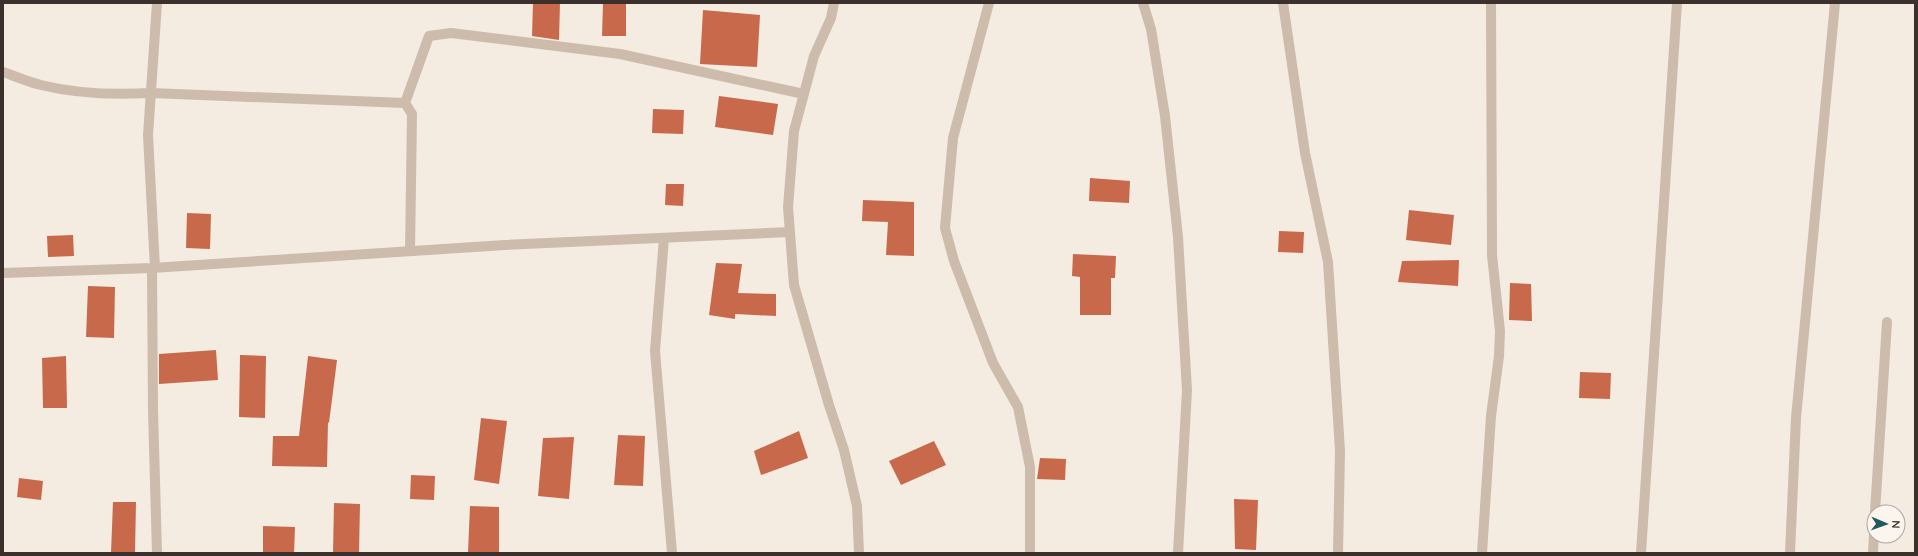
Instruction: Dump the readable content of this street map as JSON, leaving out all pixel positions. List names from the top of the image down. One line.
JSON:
{"north":"right"}
